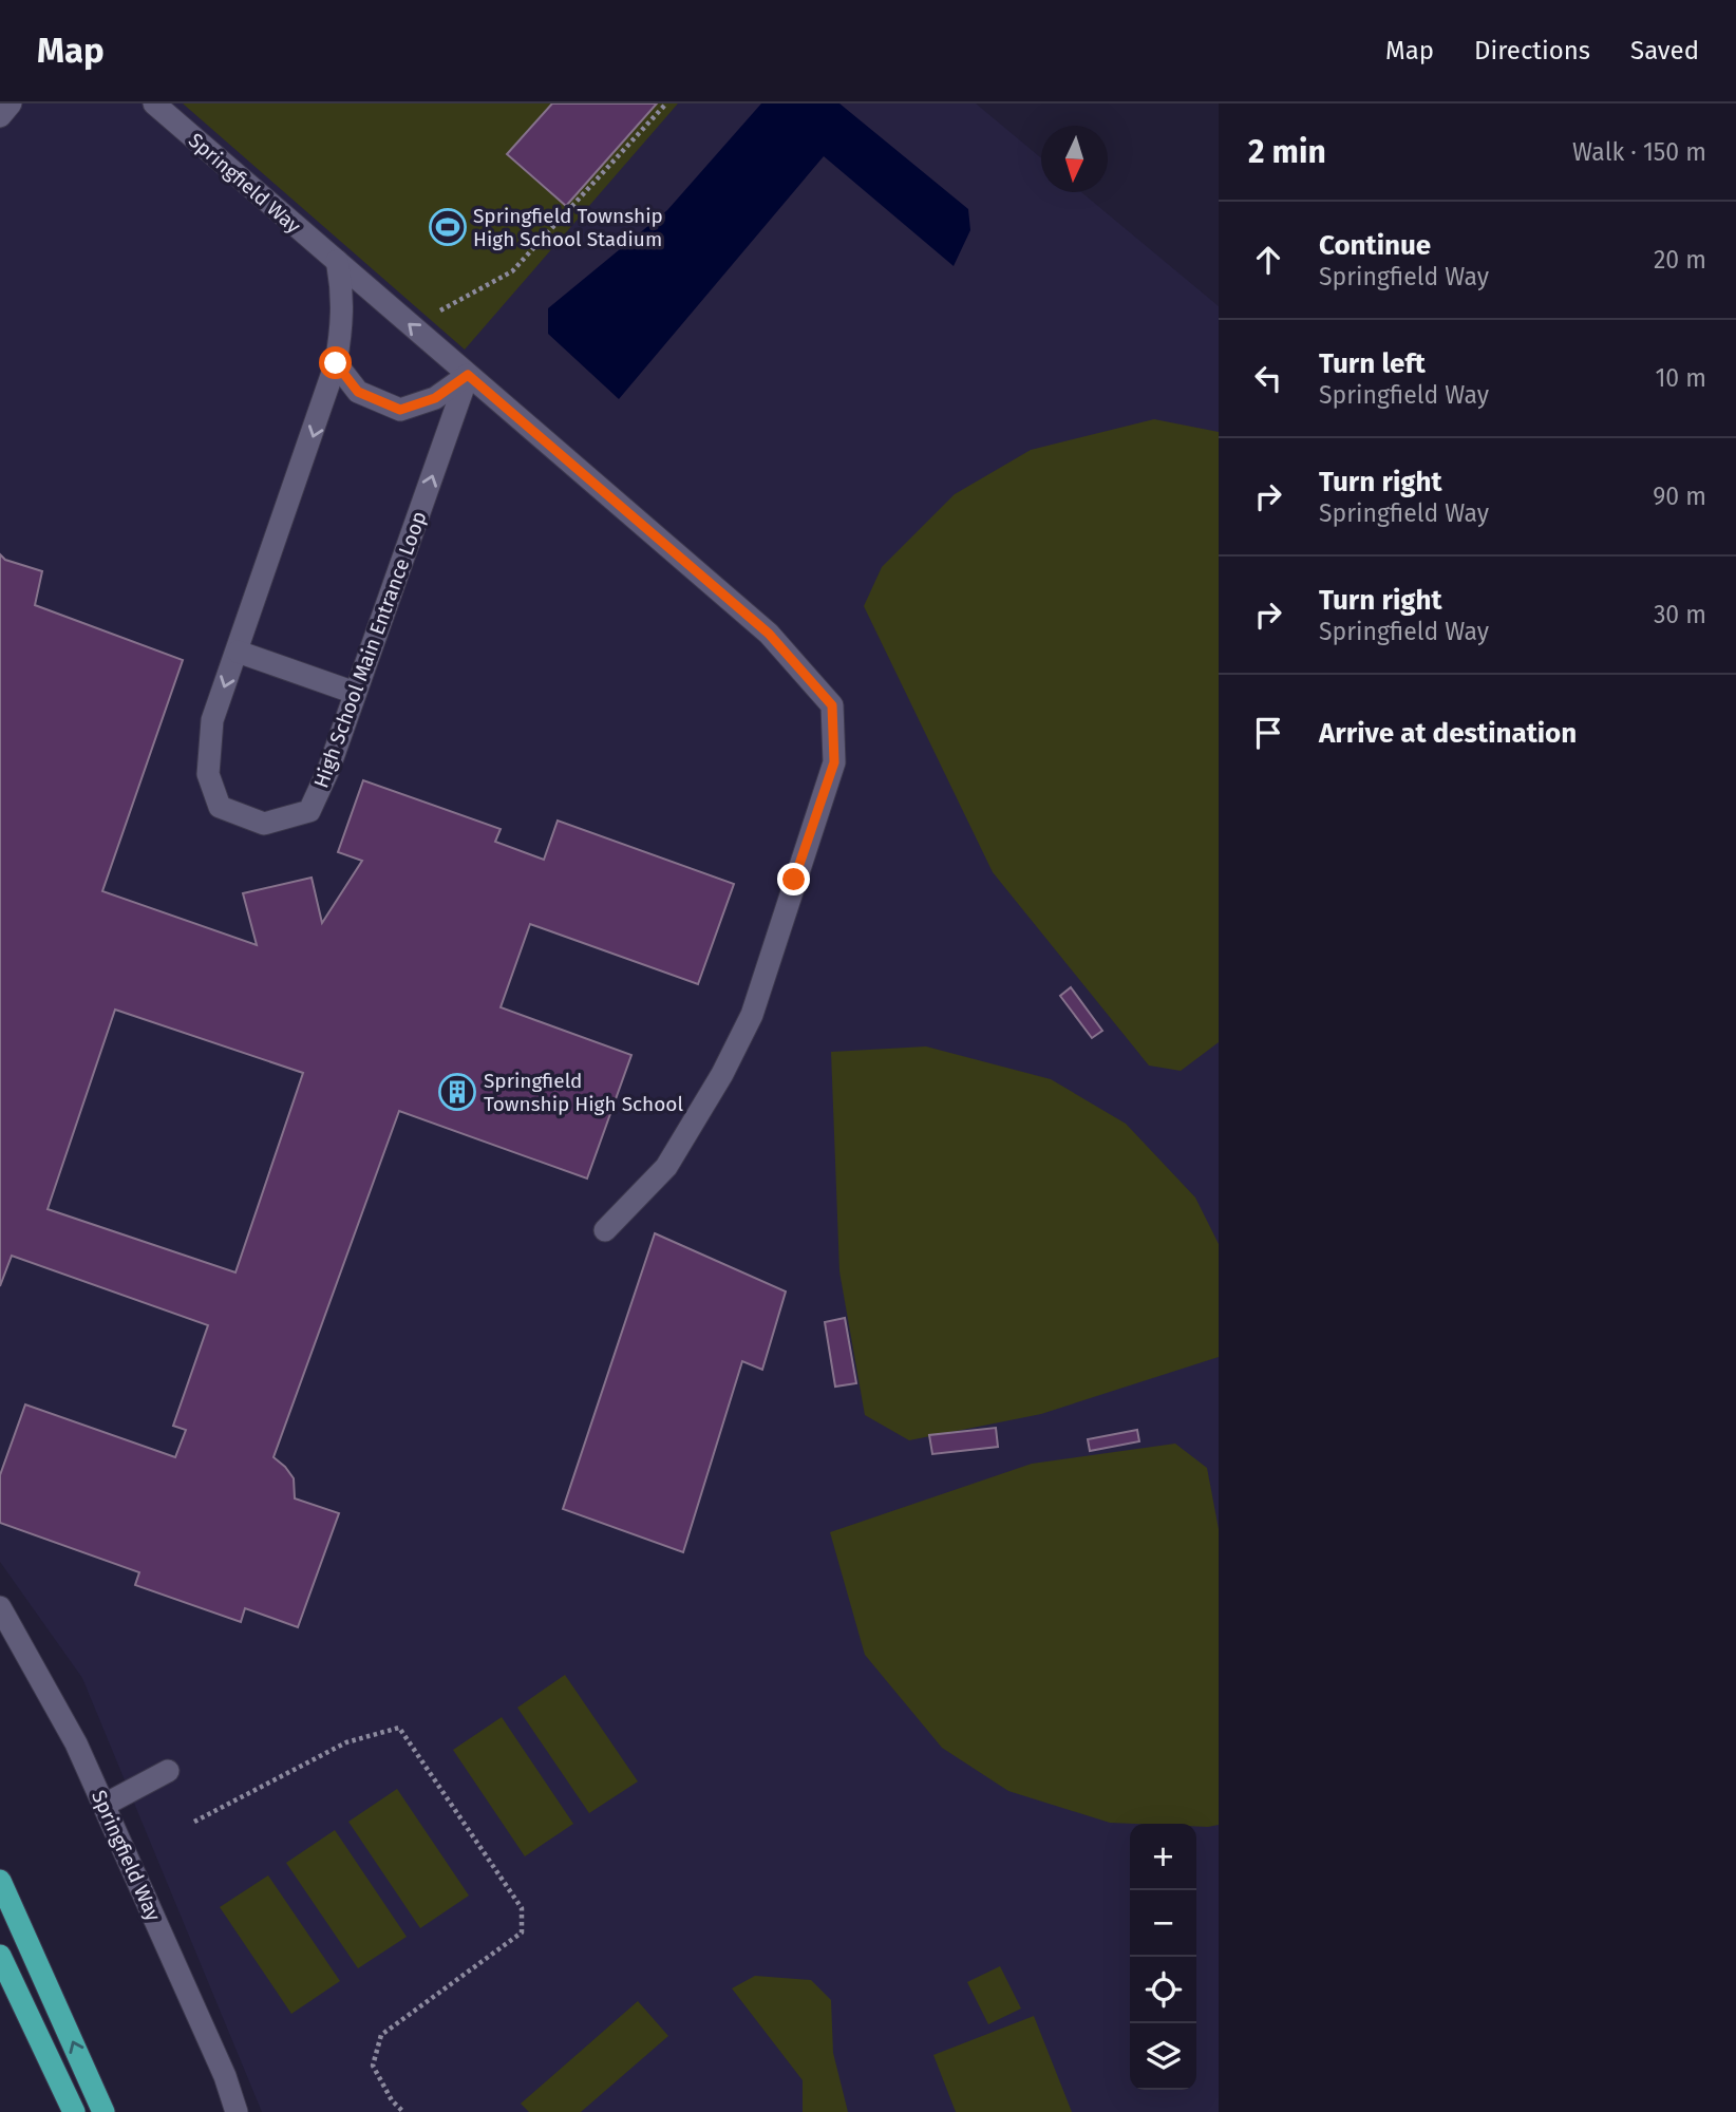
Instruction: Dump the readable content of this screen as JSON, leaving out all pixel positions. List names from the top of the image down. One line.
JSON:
{"streets":{"lane":["Springfield Way","High School Main Entrance Loop"]},"crossings":[["Springfield Way","High School Main Entrance Loop"]],"places":{"sports":["Springfield Township High School Stadium"],"building":["Springfield Township High School"]},"north":"bottom","page":{"header":"Map","nav":["Map","Directions","Saved"],"heading":["2 min","Walk · 150 m"],"list":[["Continue","Springfield Way","20 m"],["Turn left","Springfield Way","10 m"],["Turn right","Springfield Way","90 m"],["Turn right","Springfield Way","30 m"],"Arrive at destination"],"map_buttons":["+","−"]}}
